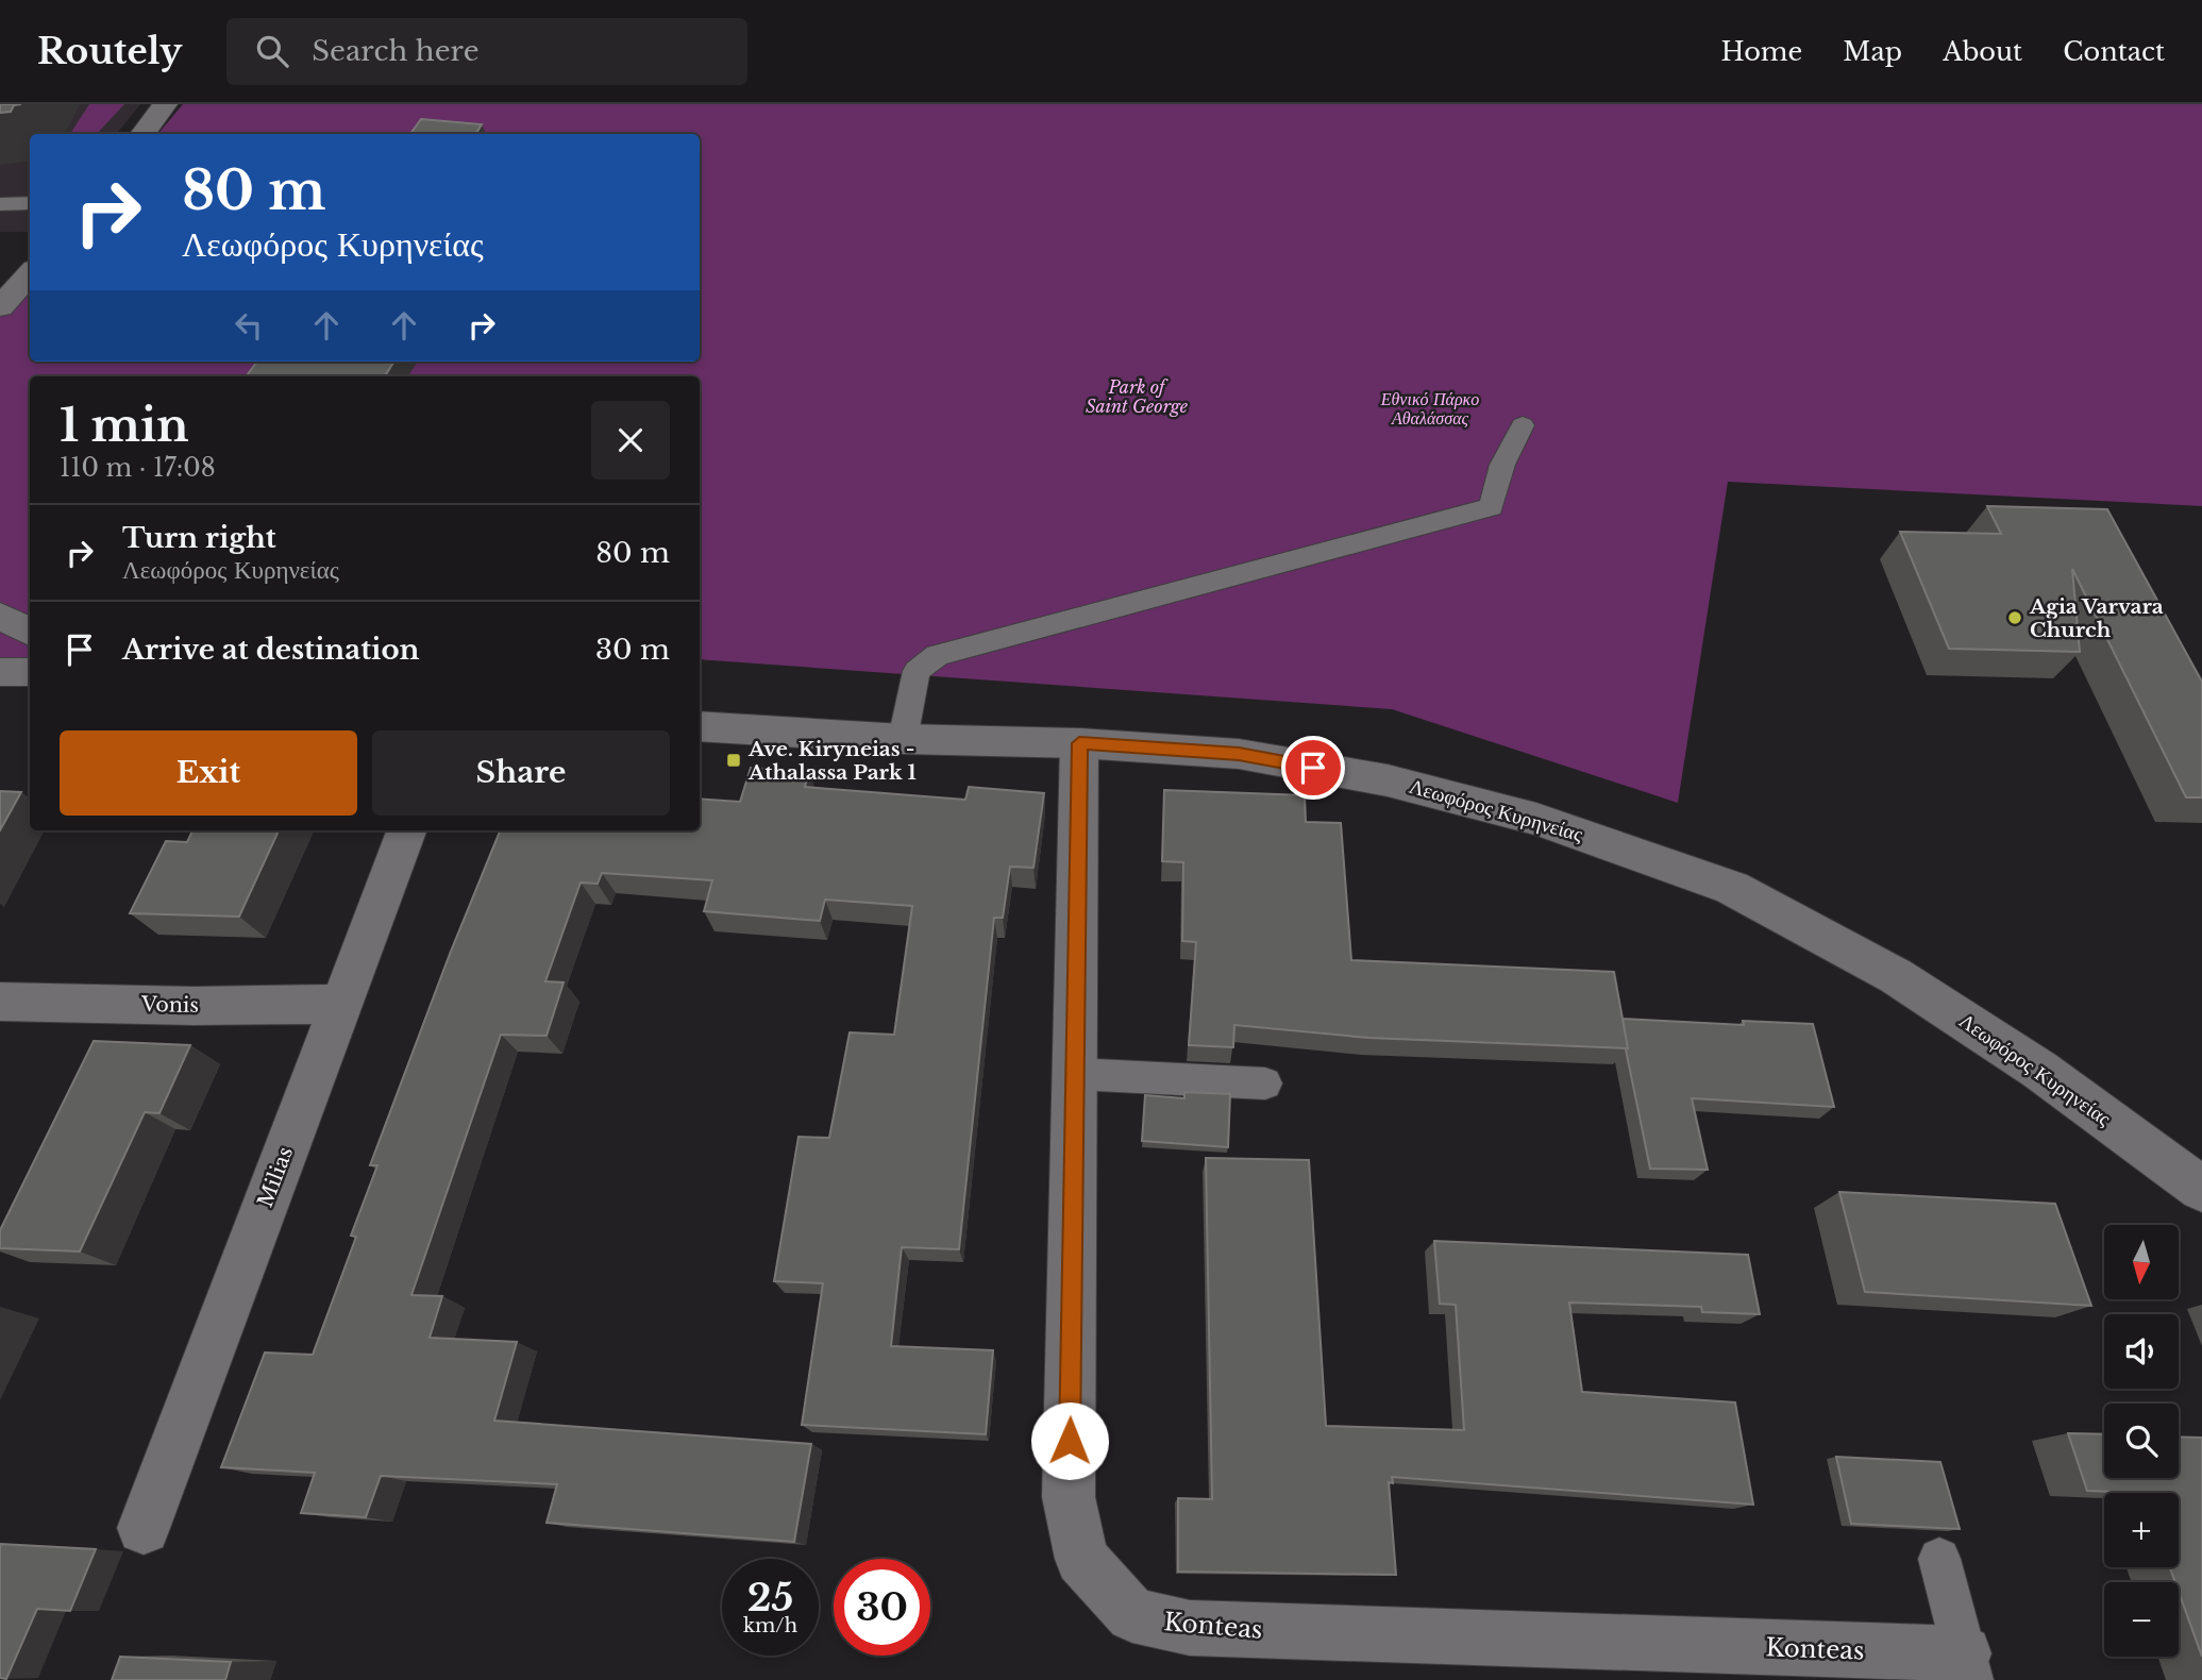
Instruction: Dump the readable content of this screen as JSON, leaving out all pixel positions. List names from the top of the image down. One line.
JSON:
{"streets":{"street":["Λεωφόρος Κυρηνείας","Vonis","Milias","Konteas"]},"crossings":[["Λεωφόρος Κυρηνείας","Konteas"],["Vonis","Milias"]],"parks":["Park of Saint George","Εθνικό Πάρκο Αθαλάσσας"],"places":{"other":["Agia Varvara Church"],"transit":["Ave. Kiryneias - Athalassa Park 1"]},"north":"bottom","page":{"header":"Routely","search":"Search here","nav":["Home","Map","About","Contact"],"turn":["80 m","Λεωφόρος Κυρηνείας"],"heading":["1 min","110 m · 17:08"],"list":[{"name":"Turn right","note":"Λεωφόρος Κυρηνείας","value":"80 m"},{"name":"Arrive at destination","value":"30 m"}],"buttons":["Exit","Share"],"map_buttons":["+","−"],"speed":"25 km/h","limit":"30"}}
